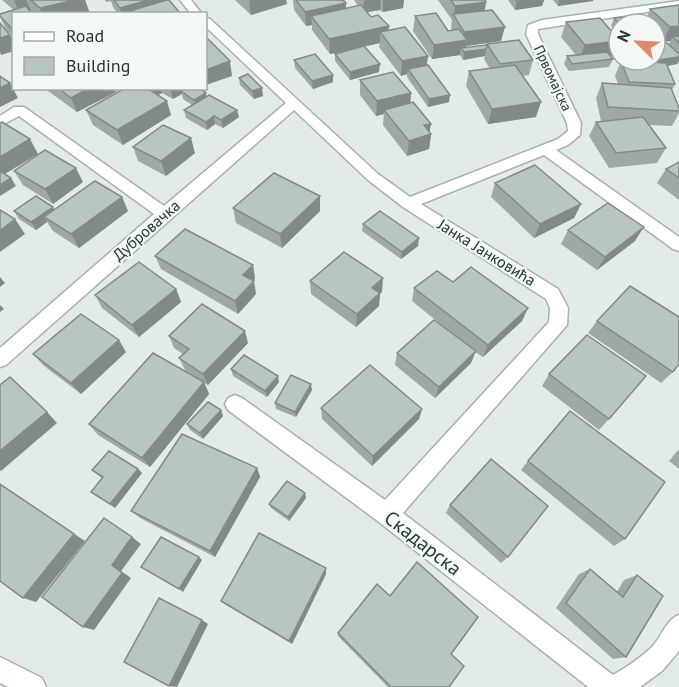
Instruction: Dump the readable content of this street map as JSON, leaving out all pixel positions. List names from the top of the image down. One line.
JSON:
{"streets":{"street":["Првомајска","Дубровачка","Јанка Јанковића","Скадарска"]},"crossings":[["Првомајска","Јанка Јанковића"],["Дубровачка","Јанка Јанковића"],["Јанка Јанковића","Скадарска"]],"legend":["Road","Building"],"north":"top left"}
